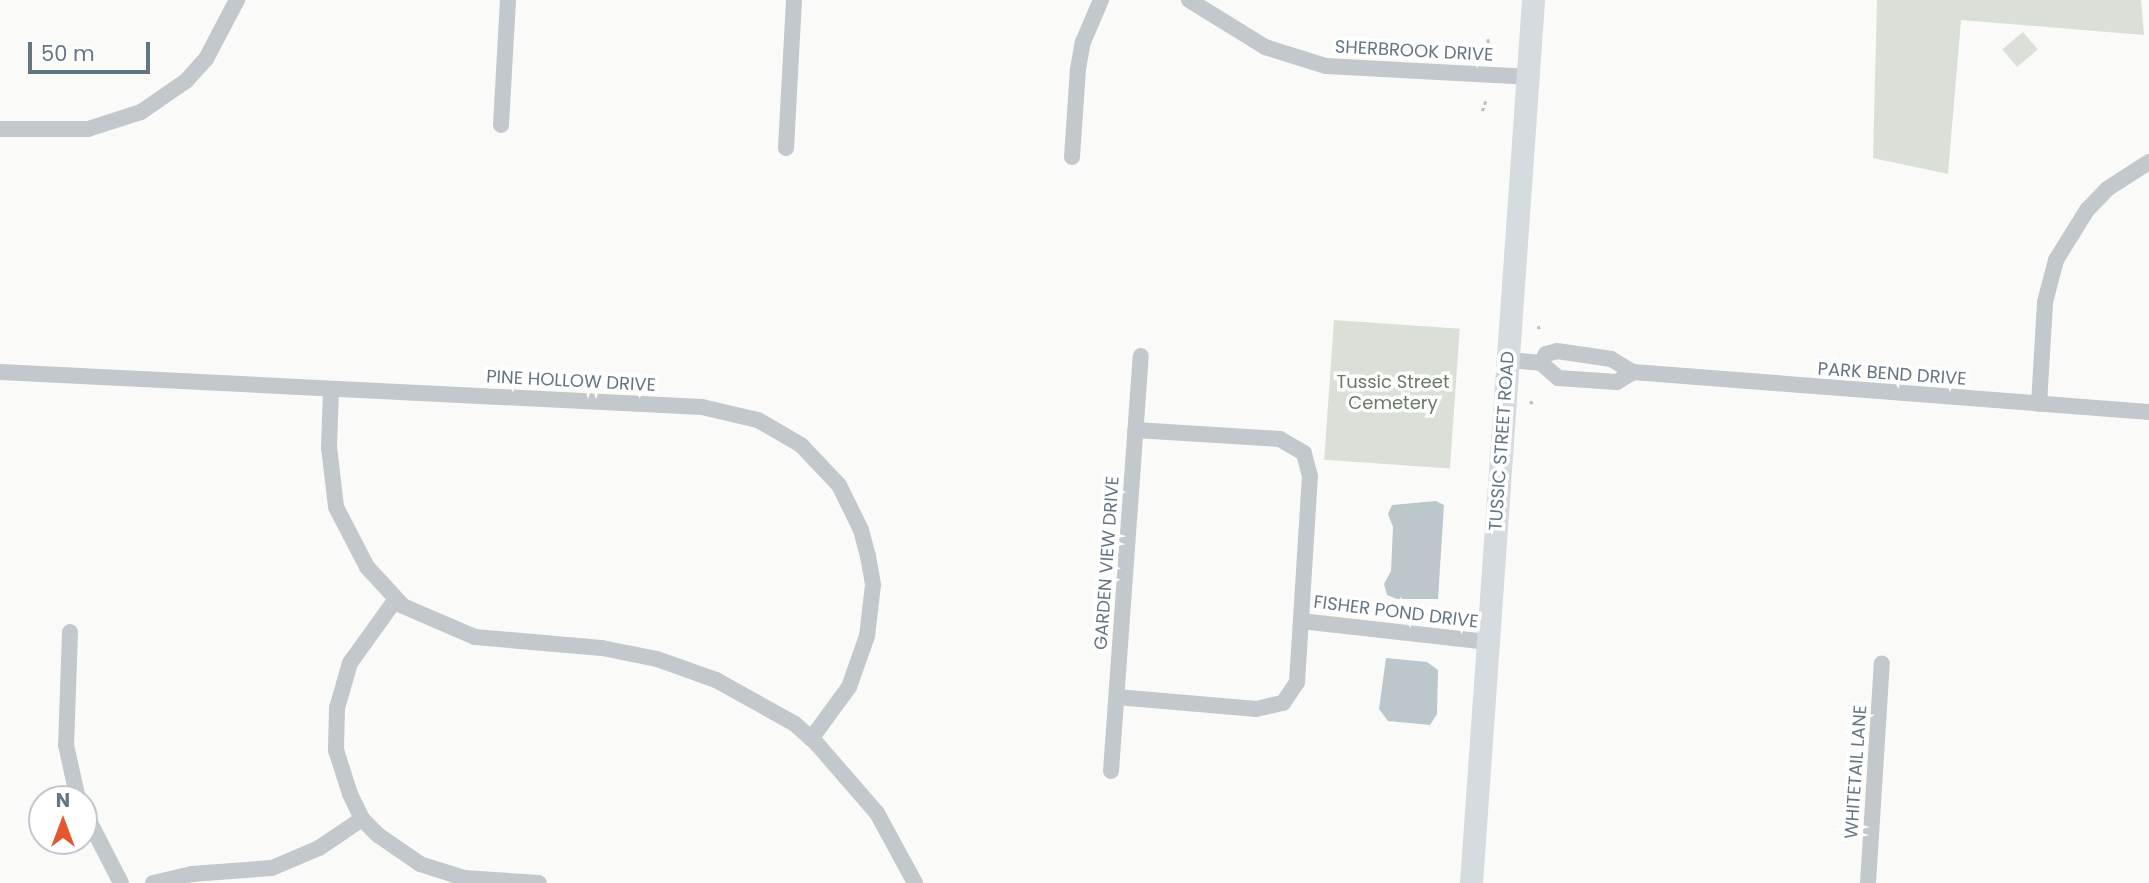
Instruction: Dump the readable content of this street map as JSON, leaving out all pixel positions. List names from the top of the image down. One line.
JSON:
{"streets":{"main road":["TUSSIC STREET ROAD"],"street":["SHERBROOK DRIVE","PARK BEND DRIVE","PINE HOLLOW DRIVE","GARDEN VIEW DRIVE","FISHER POND DRIVE","WHITETAIL LANE"]},"crossings":[["SHERBROOK DRIVE","TUSSIC STREET ROAD"],["PARK BEND DRIVE","TUSSIC STREET ROAD"],["TUSSIC STREET ROAD","FISHER POND DRIVE"]],"parks":["Tussic Street Cemetery"],"scale_bar":"50 m","north":"top"}
